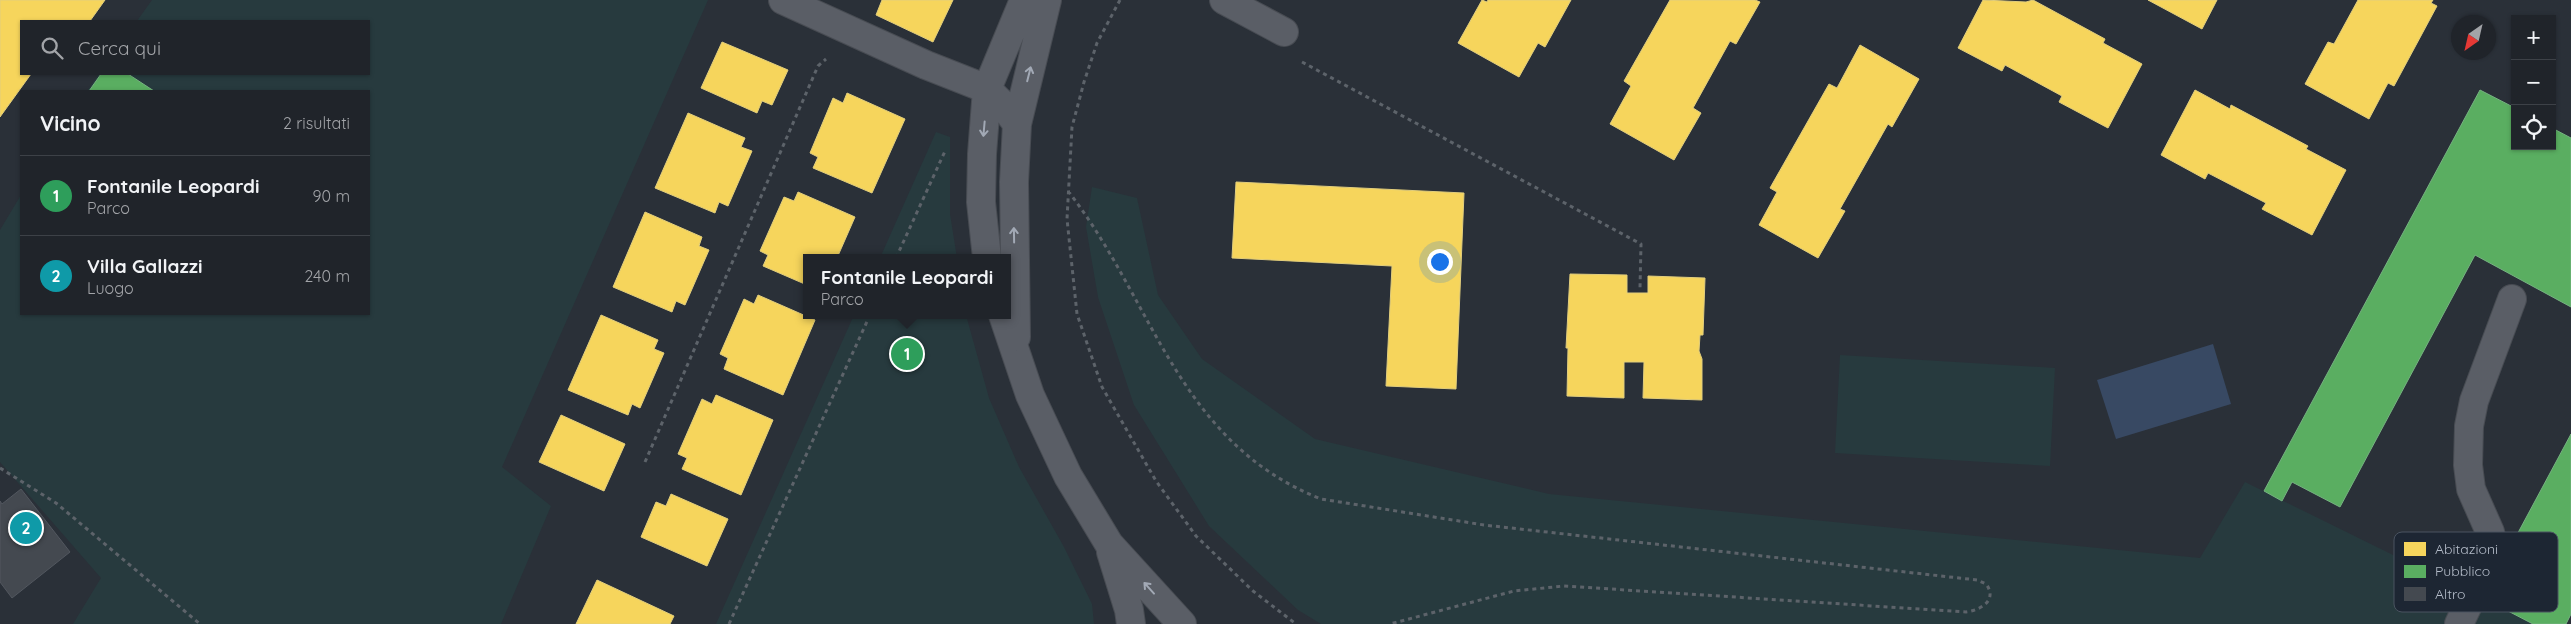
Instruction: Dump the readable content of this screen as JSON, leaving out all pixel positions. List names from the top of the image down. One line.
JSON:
{"legend":["Abitazioni","Pubblico","Altro"],"north":"bottom left","page":{"map_buttons":["+","−"],"search":"Cerca qui","heading":["Vicino","2 risultati"],"list":[{"mark":"1","name":"Fontanile Leopardi","note":"Parco","value":"90 m"},{"mark":"2","name":"Villa Gallazzi","note":"Luogo","value":"240 m"}],"popup":["Fontanile Leopardi","Parco"],"pins":["1","2"]}}
